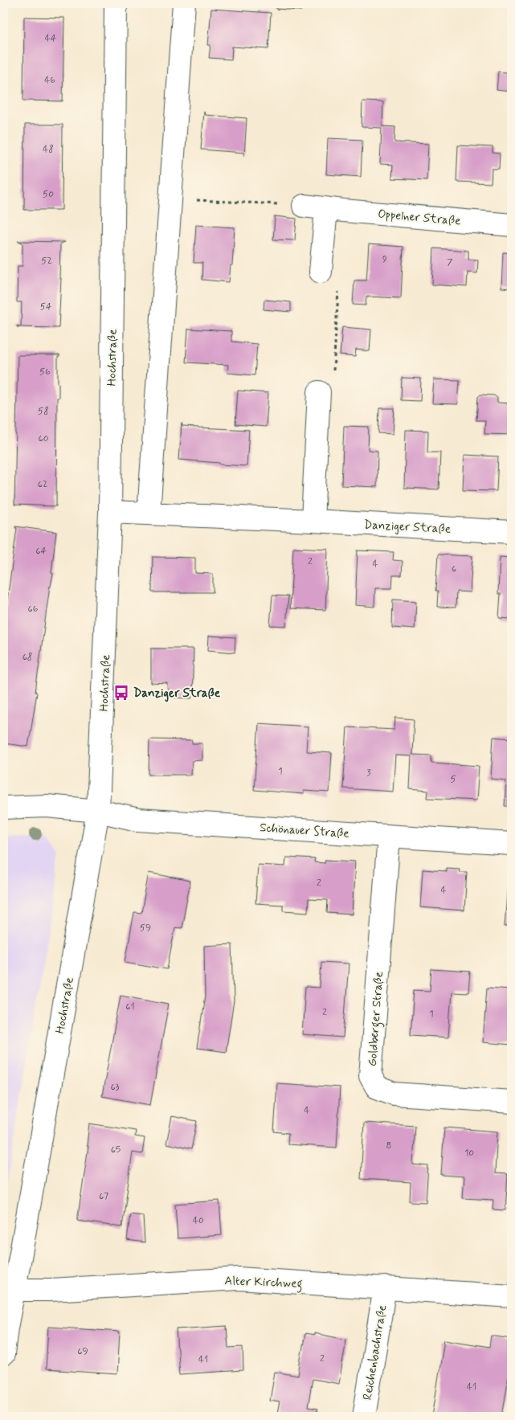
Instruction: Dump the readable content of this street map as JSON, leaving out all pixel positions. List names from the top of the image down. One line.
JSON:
{"streets":{"street":["Oppelner Straße","Hochstraße","Danziger Straße","Schönauer Straße","Goldberger Straße","Alter Kirchweg","Reichenbachstraße"]},"crossings":[["Hochstraße","Danziger Straße"],["Hochstraße","Schönauer Straße"],["Hochstraße","Alter Kirchweg"],["Schönauer Straße","Goldberger Straße"],["Alter Kirchweg","Reichenbachstraße"]],"places":{"bus stop":["Danziger Straße"]},"house_numbers":["44","46","48","50","9","52","7","54","56","58","60","62","64","2","4","6","66","68","1","3","5","2","4","59","61","2","1","63","4","8","65","10","67","40","69","2","41","41"]}
